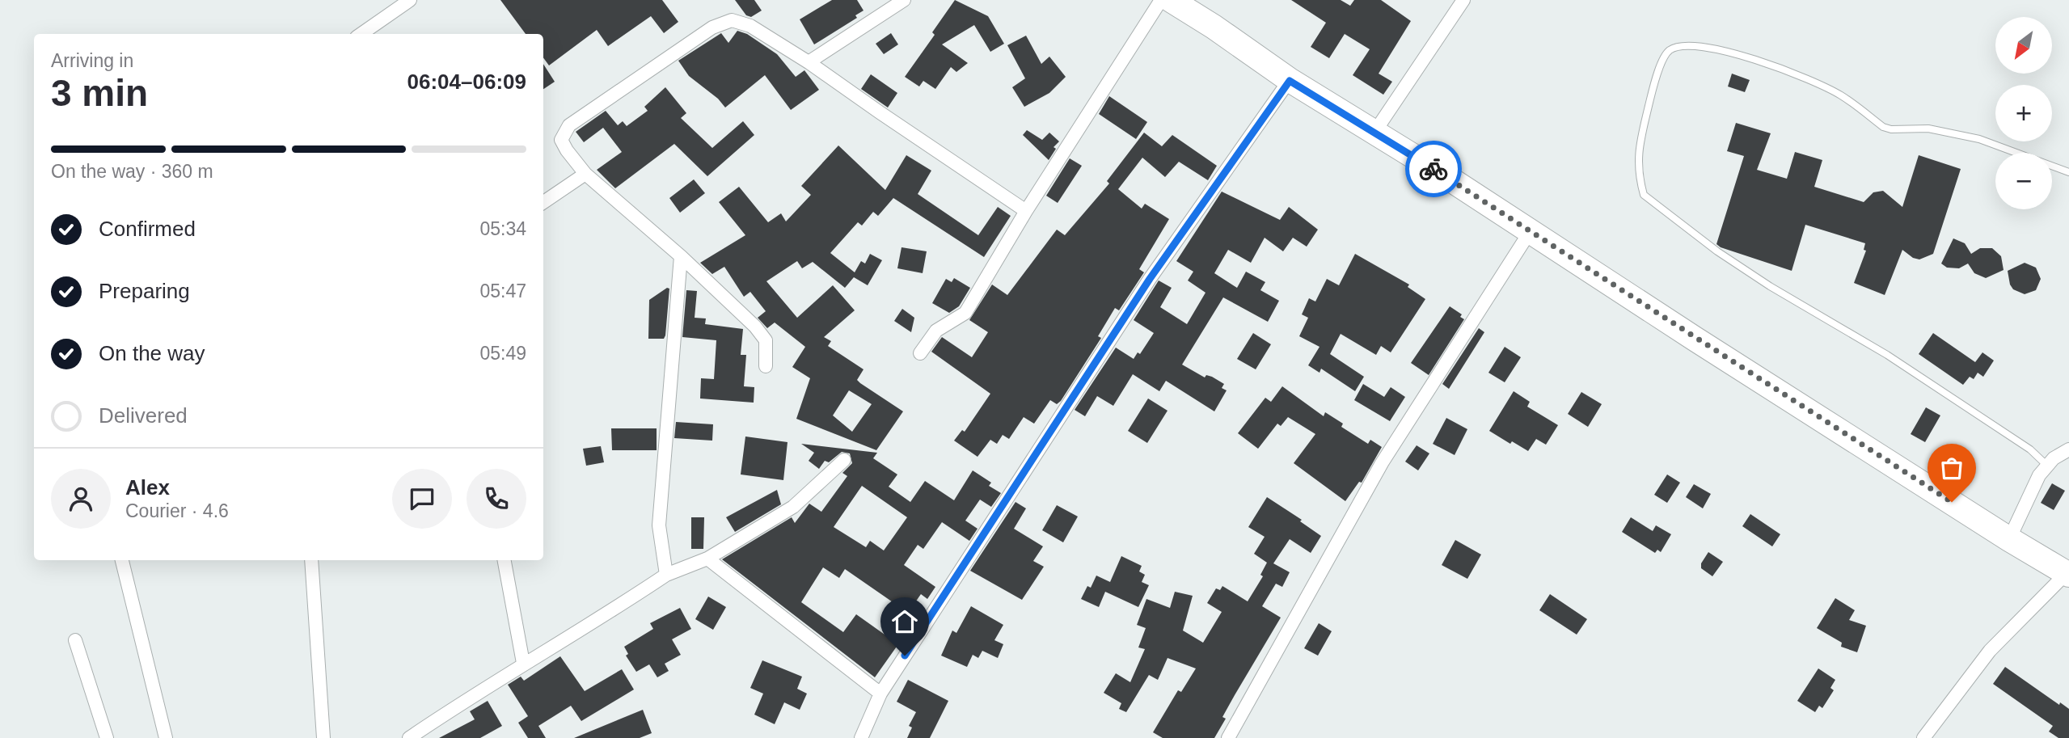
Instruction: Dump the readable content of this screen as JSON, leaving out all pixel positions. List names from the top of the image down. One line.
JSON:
{"north":"bottom left","page":{"map_buttons":["+","−"],"heading":["3 min","Arriving in","06:04–06:09"],"panel":["Alex","Courier · 4.6"],"bar":"On the way · 360 m","list":[["Confirmed","05:34"],["Preparing","05:47"],["On the way","05:49"],"Delivered"]}}
